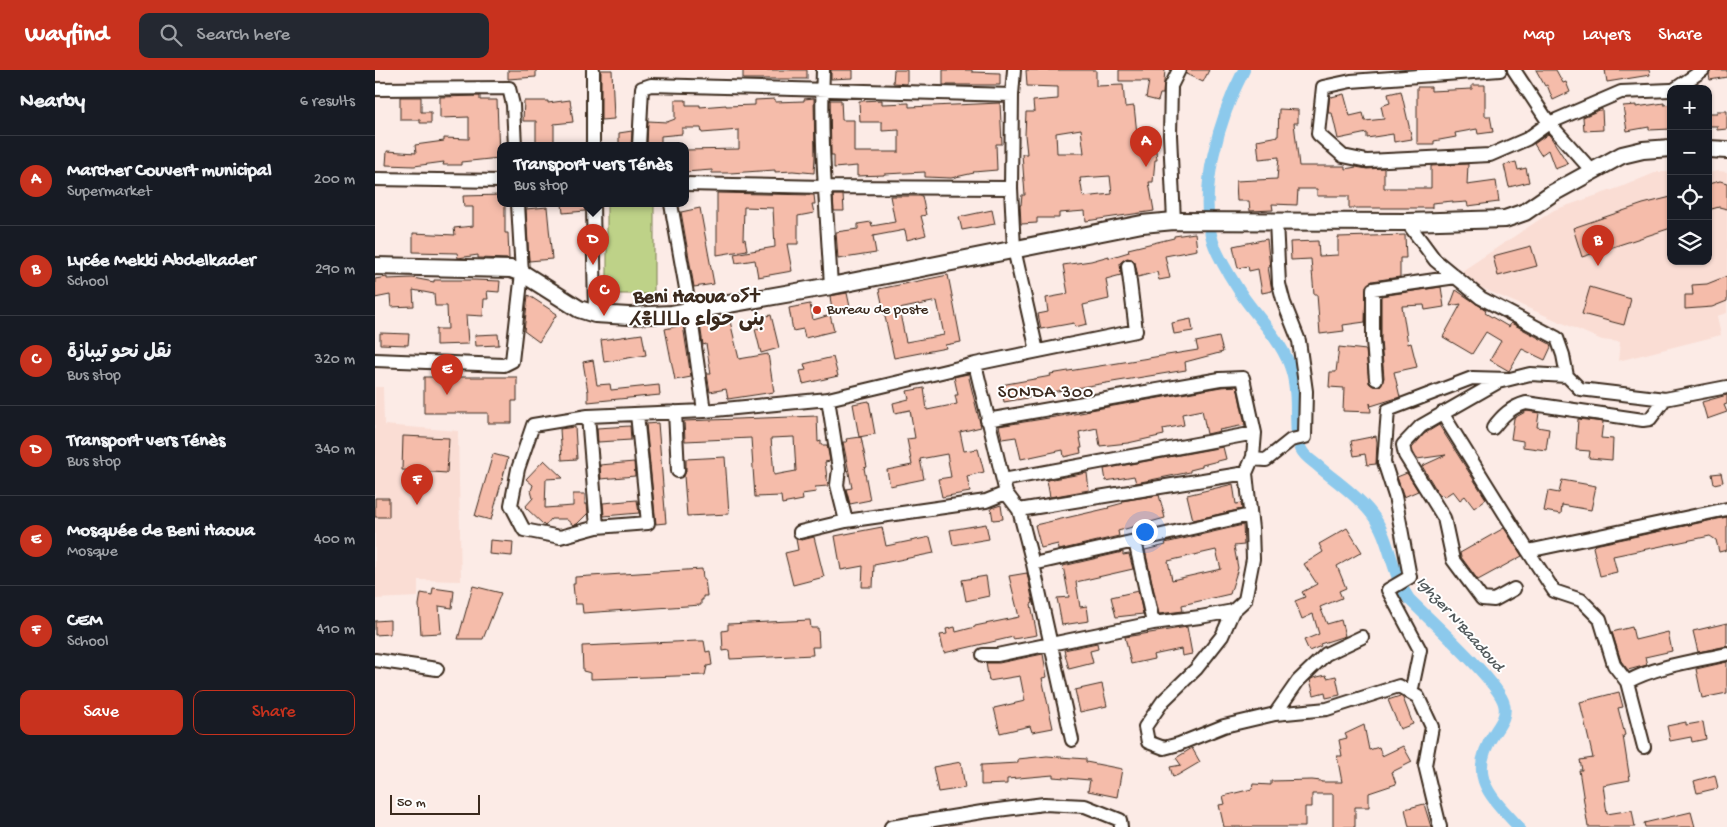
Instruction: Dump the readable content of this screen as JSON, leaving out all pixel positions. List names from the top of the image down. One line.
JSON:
{"districts":["Beni Haoua ⴰⵢⵜ ⵃⴻⵡⵡⴰ بنى حواء","SONDA 300"],"water":["Ighzer N'Baadoud"],"places":["Bureau de poste"],"scale_bar":"50 m","page":{"header":"Wayfind","search":"Search here","nav":["Map","Layers","Share"],"heading":["Nearby","6 results"],"map_buttons":["+","−"],"pins":["A","D","B","C","E","F"],"list":[{"mark":"A","name":"Marcher Couvert municipal","note":"Supermarket","value":"200 m"},{"mark":"B","name":"Lycée Mekki Abdelkader","note":"School","value":"290 m"},{"mark":"C","name":"نقل نحو تيبازة","note":"Bus stop","value":"320 m"},{"mark":"D","name":"Transport vers Ténès","note":"Bus stop","value":"340 m"},{"mark":"E","name":"Mosquée de Beni Haoua","note":"Mosque","value":"400 m"},{"mark":"F","name":"CEM","note":"School","value":"410 m"}],"popup":["Transport vers Ténès","Bus stop"],"buttons":["Save","Share"],"scale":"50 m"}}
